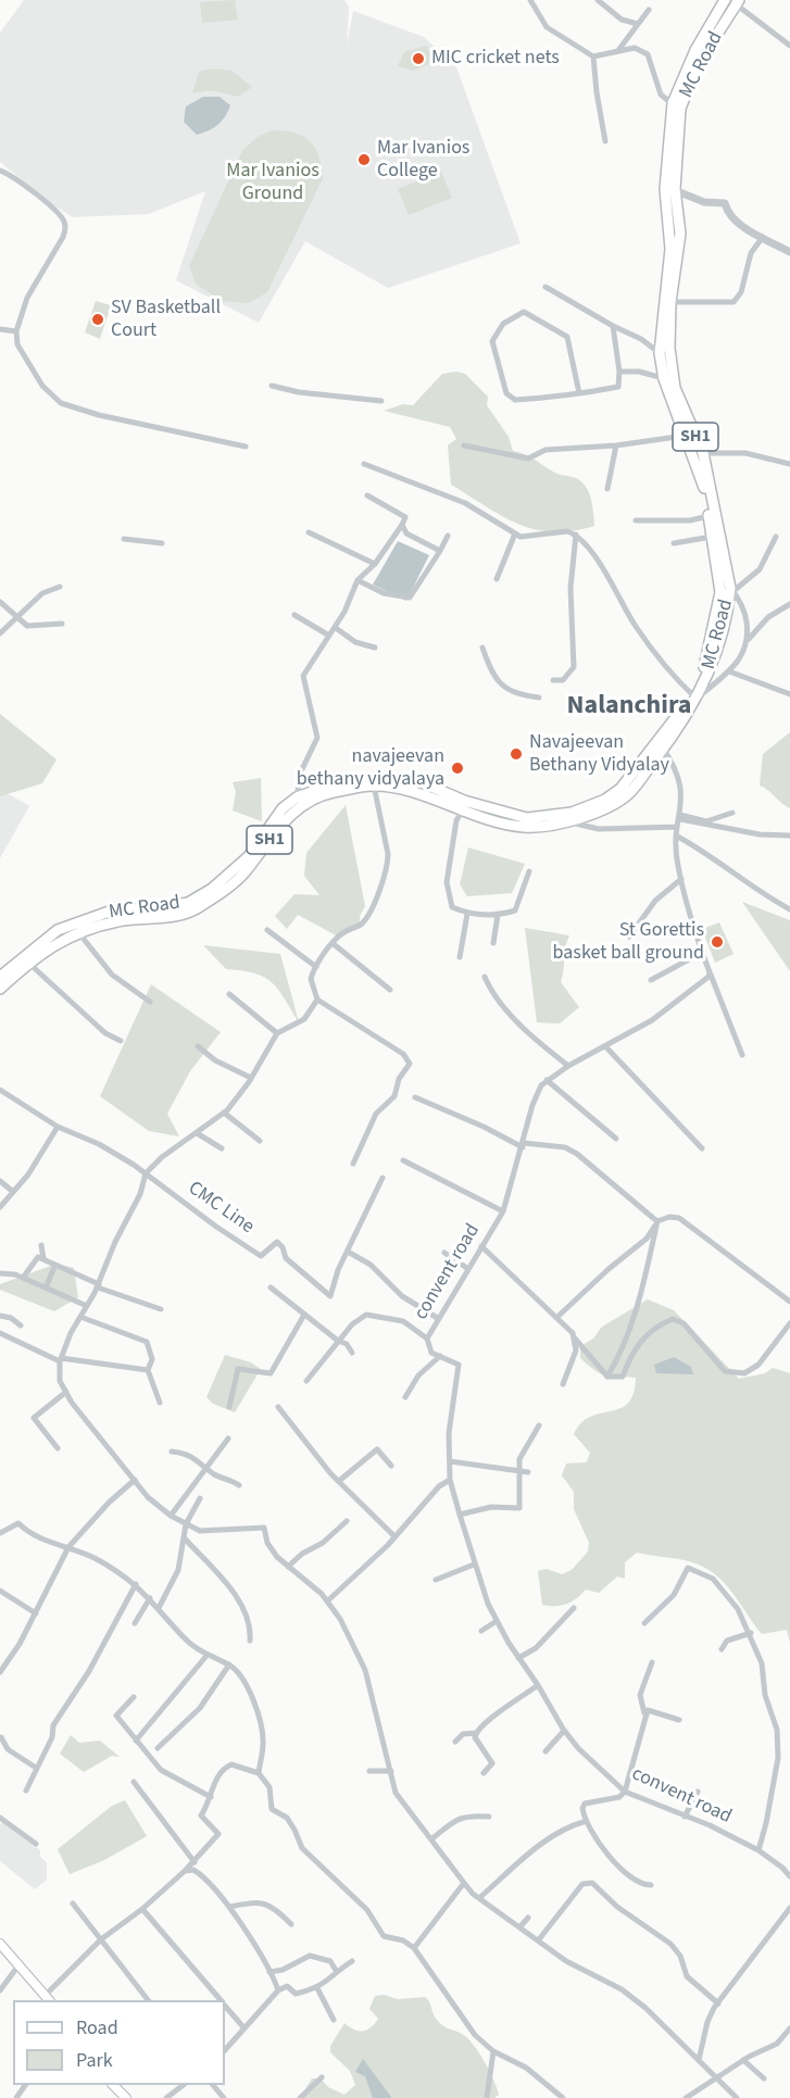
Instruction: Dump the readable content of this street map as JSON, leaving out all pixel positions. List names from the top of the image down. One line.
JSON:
{"streets":{"main road":["MC Road","SH1"],"street":["CMC Line","convent road"]},"districts":["Nalanchira"],"parks":["Mar Ivanios Ground"],"places":["MIC cricket nets","Mar Ivanios College","SV Basketball Court","Navajeevan Bethany Vidyalay","navajeevan bethany vidyalaya","St Gorettis basket ball ground"],"legend":["Road","Park"]}
